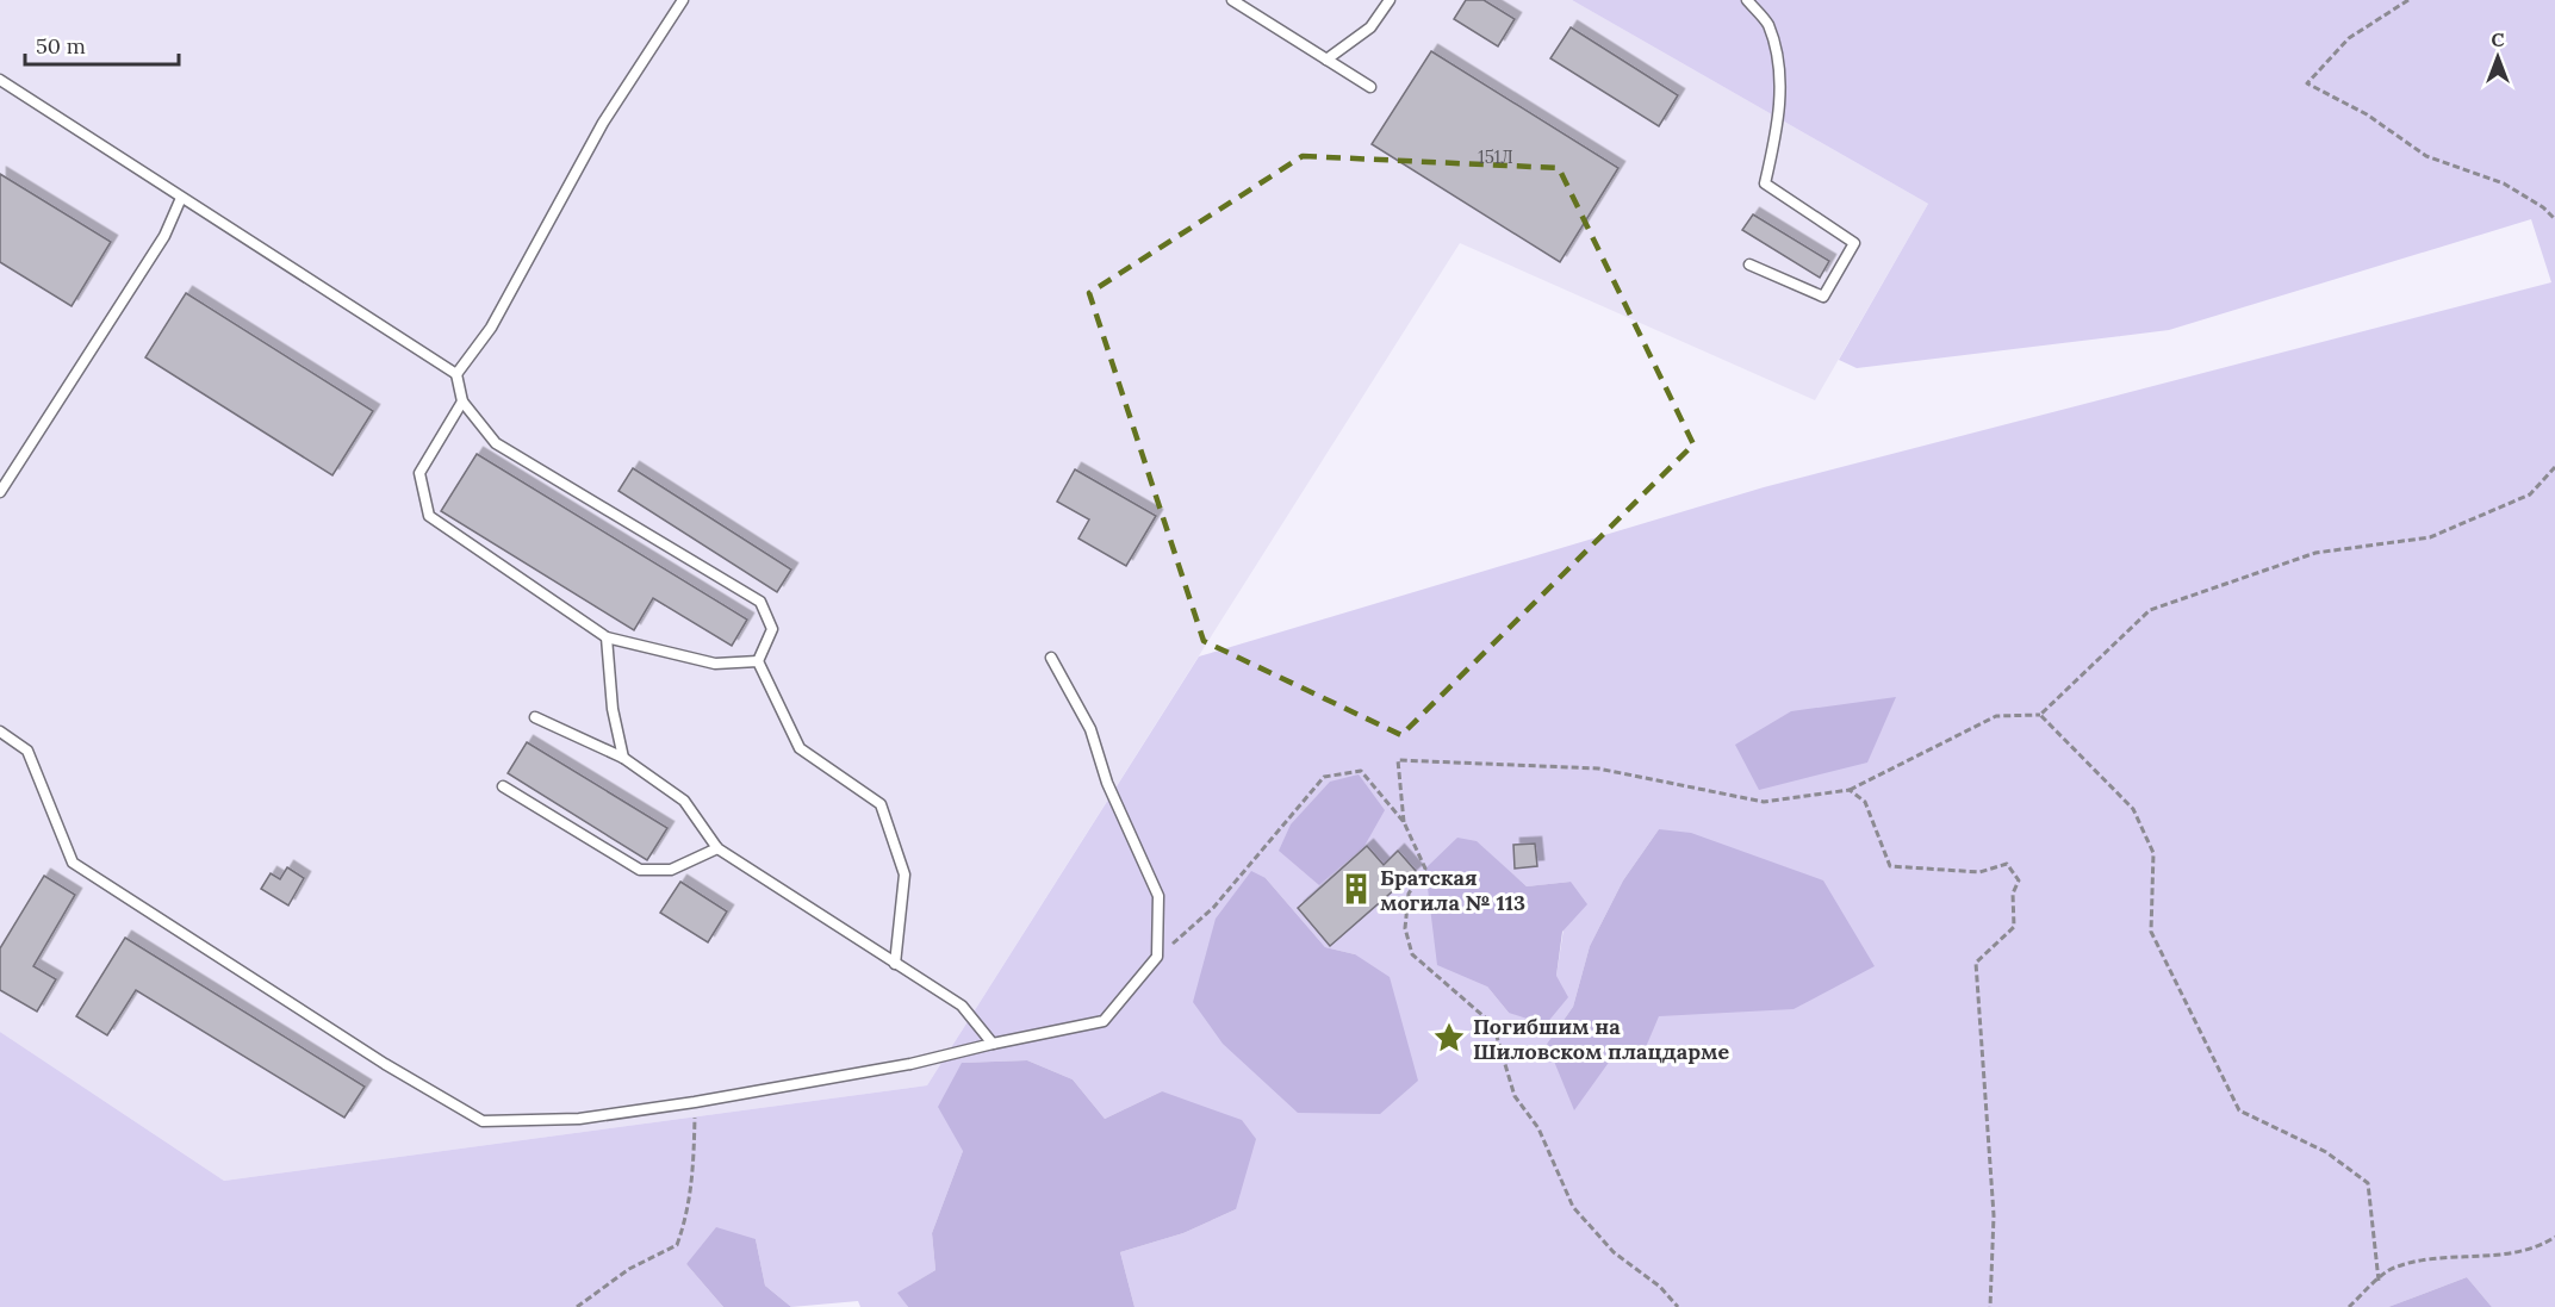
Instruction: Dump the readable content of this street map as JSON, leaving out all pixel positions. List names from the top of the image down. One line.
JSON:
{"places":{"building":["Братская могила № 113"],"place":["Погибшим на Шиловском плацдарме"]},"house_numbers":["151Л"],"scale_bar":"50 m","north":"top"}
